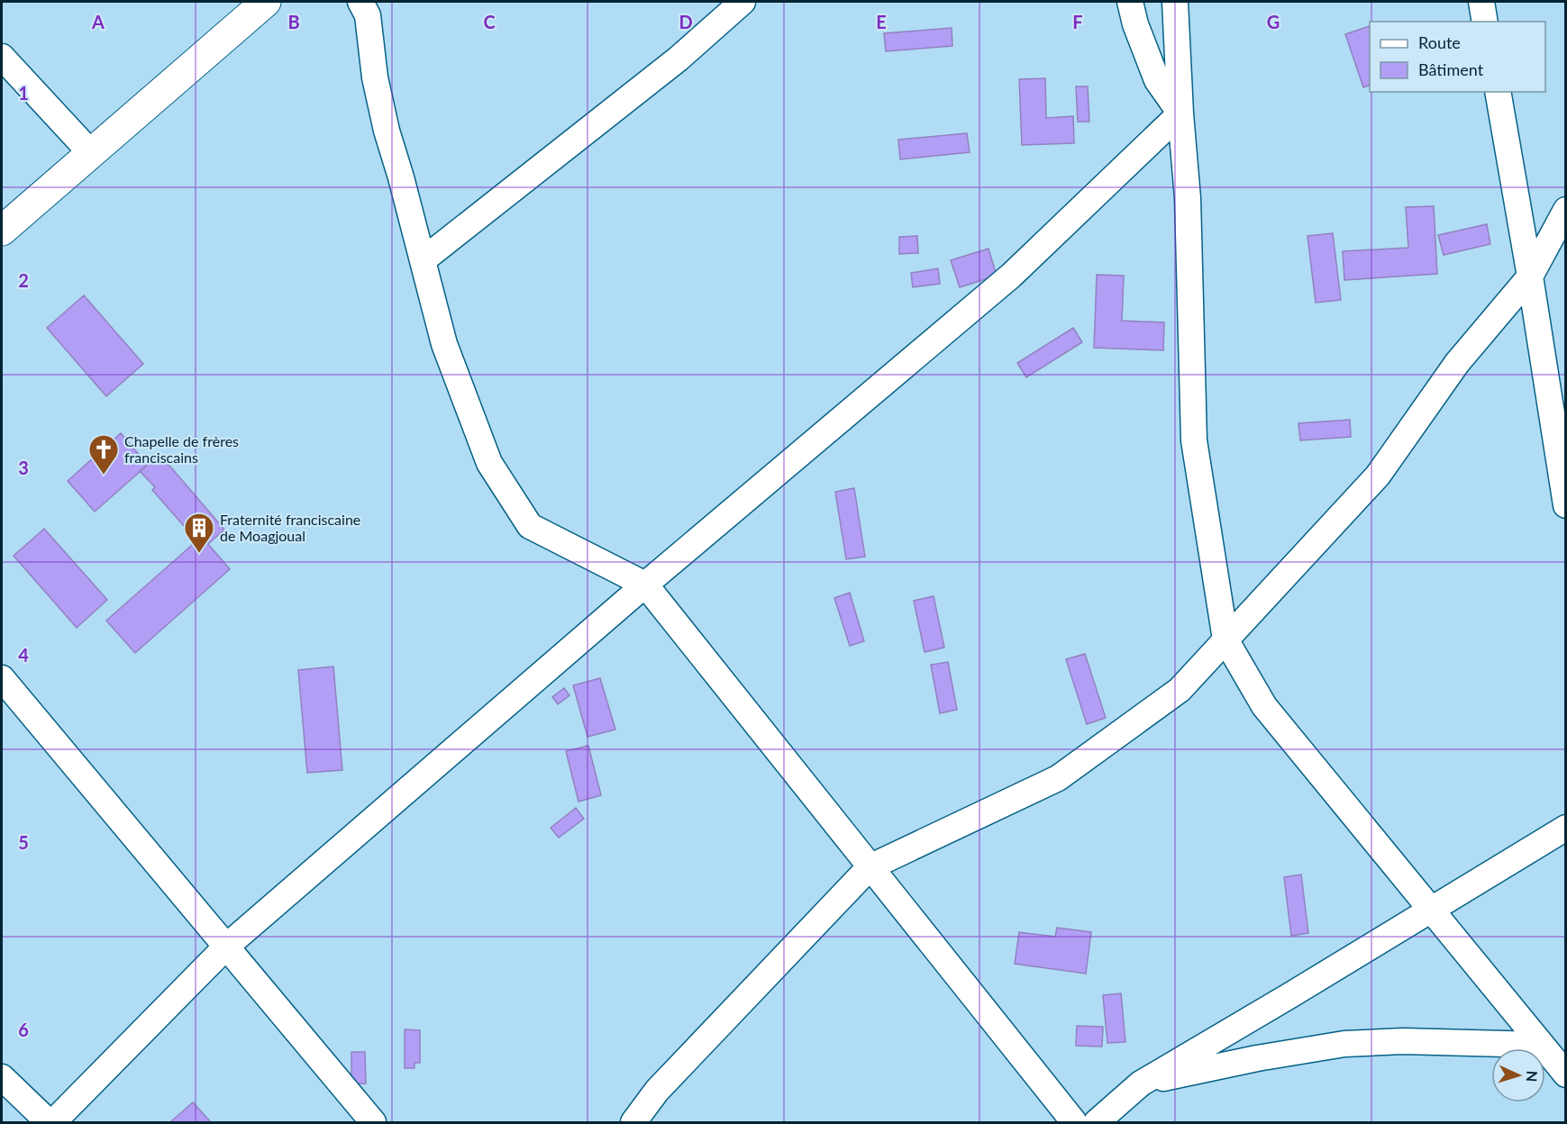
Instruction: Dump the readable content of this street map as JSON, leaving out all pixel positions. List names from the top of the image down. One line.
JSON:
{"places":{"church":["Chapelle de frères franciscains"],"building":["Fraternité franciscaine de Moagjoual"]},"legend":["Route","Bâtiment"],"north":"right","grid":{"columns":["A","B","C","D","E","F","G"],"rows":["1","2","3","4","5","6"]}}
